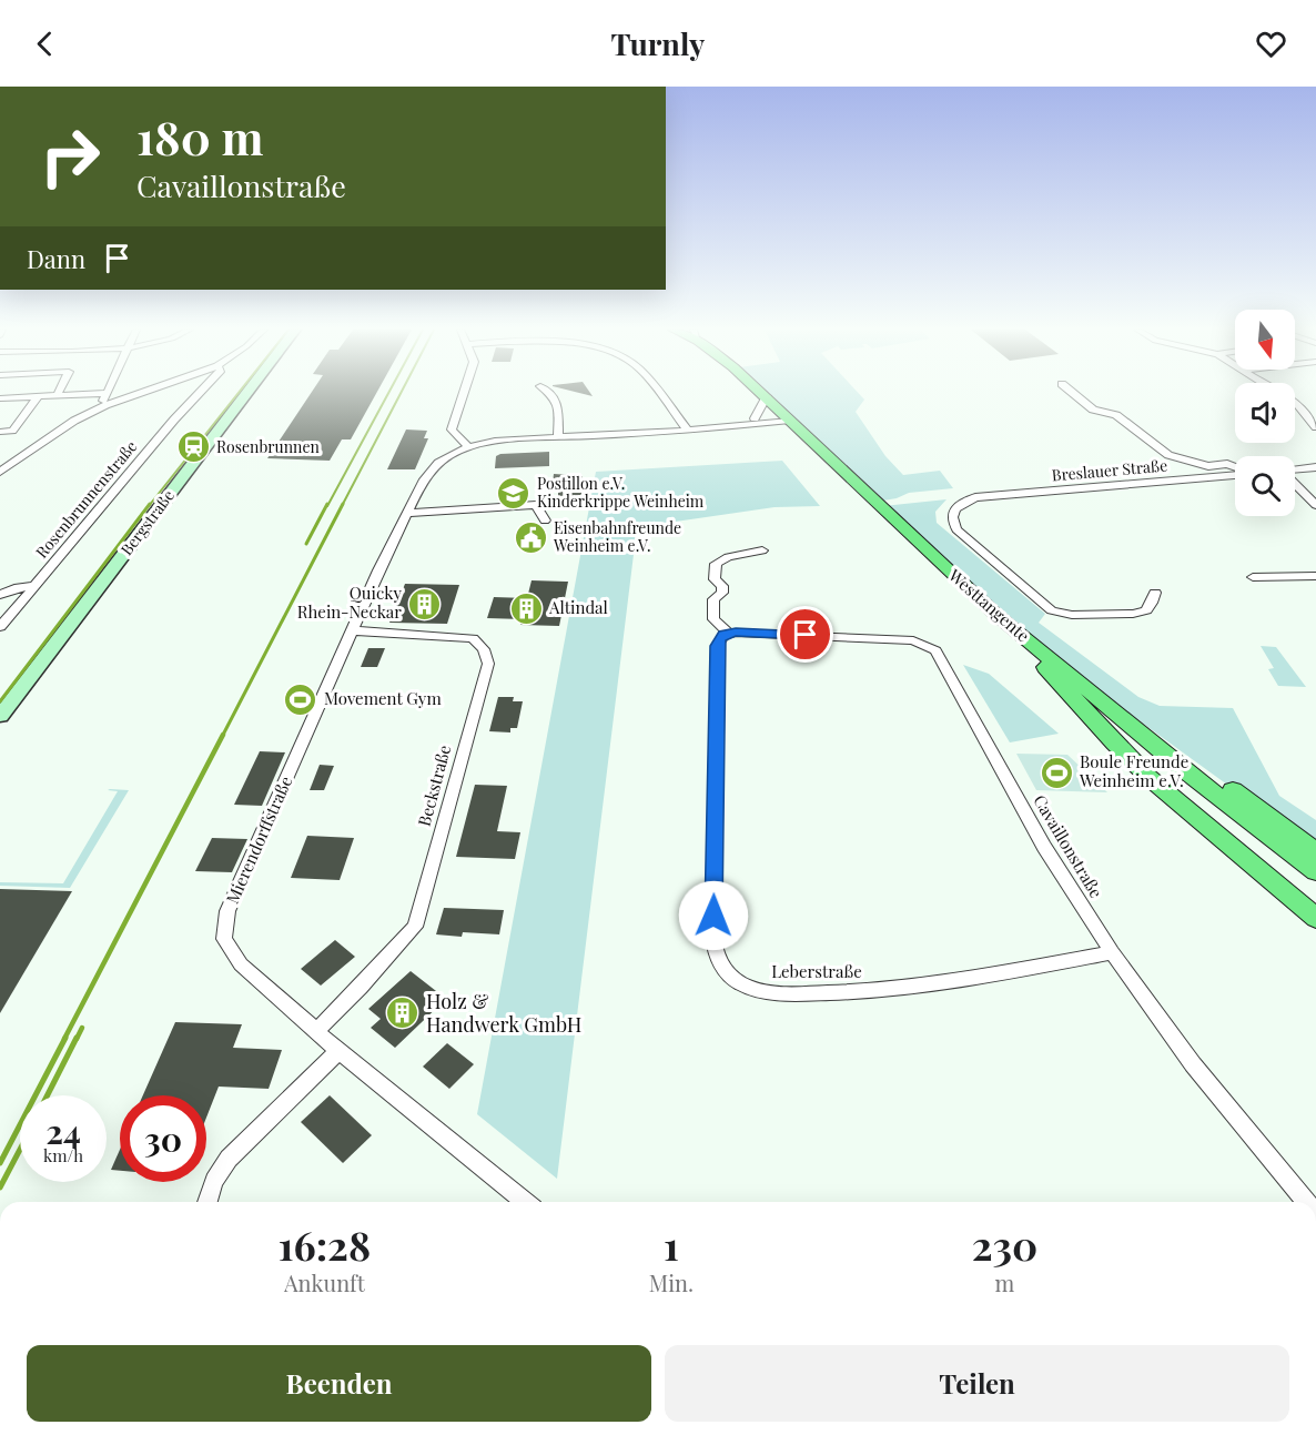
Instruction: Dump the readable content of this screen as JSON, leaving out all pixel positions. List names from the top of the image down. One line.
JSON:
{"streets":{"main road":["Bergstraße","Westtangente"],"street":["Breslauer Straße","Rosenbrunnenstraße","Beckstraße","Mierendorffstraße","Cavaillonstraße","Leberstraße"]},"crossings":[["Westtangente","Mierendorffstraße"],["Beckstraße","Mierendorffstraße"],["Cavaillonstraße","Leberstraße"]],"places":{"station":["Rosenbrunnen"],"school or university":["Postillon e.V. Kinderkrippe Weinheim"],"public building":["Eisenbahnfreunde Weinheim e.V."],"building":["Quicky Rhein-Neckar","Altindal","Holz & Handwerk GmbH"],"sports":["Movement Gym","Boule Freunde Weinheim e.V."]},"north":"bottom","page":{"header":"Turnly","turn":["180 m","Cavaillonstraße"],"then":"Dann","speed":"24 km/h","limit":"30","eta":["16:28","Ankunft","1","Min.","230","m"],"buttons":["Beenden","Teilen"]}}
